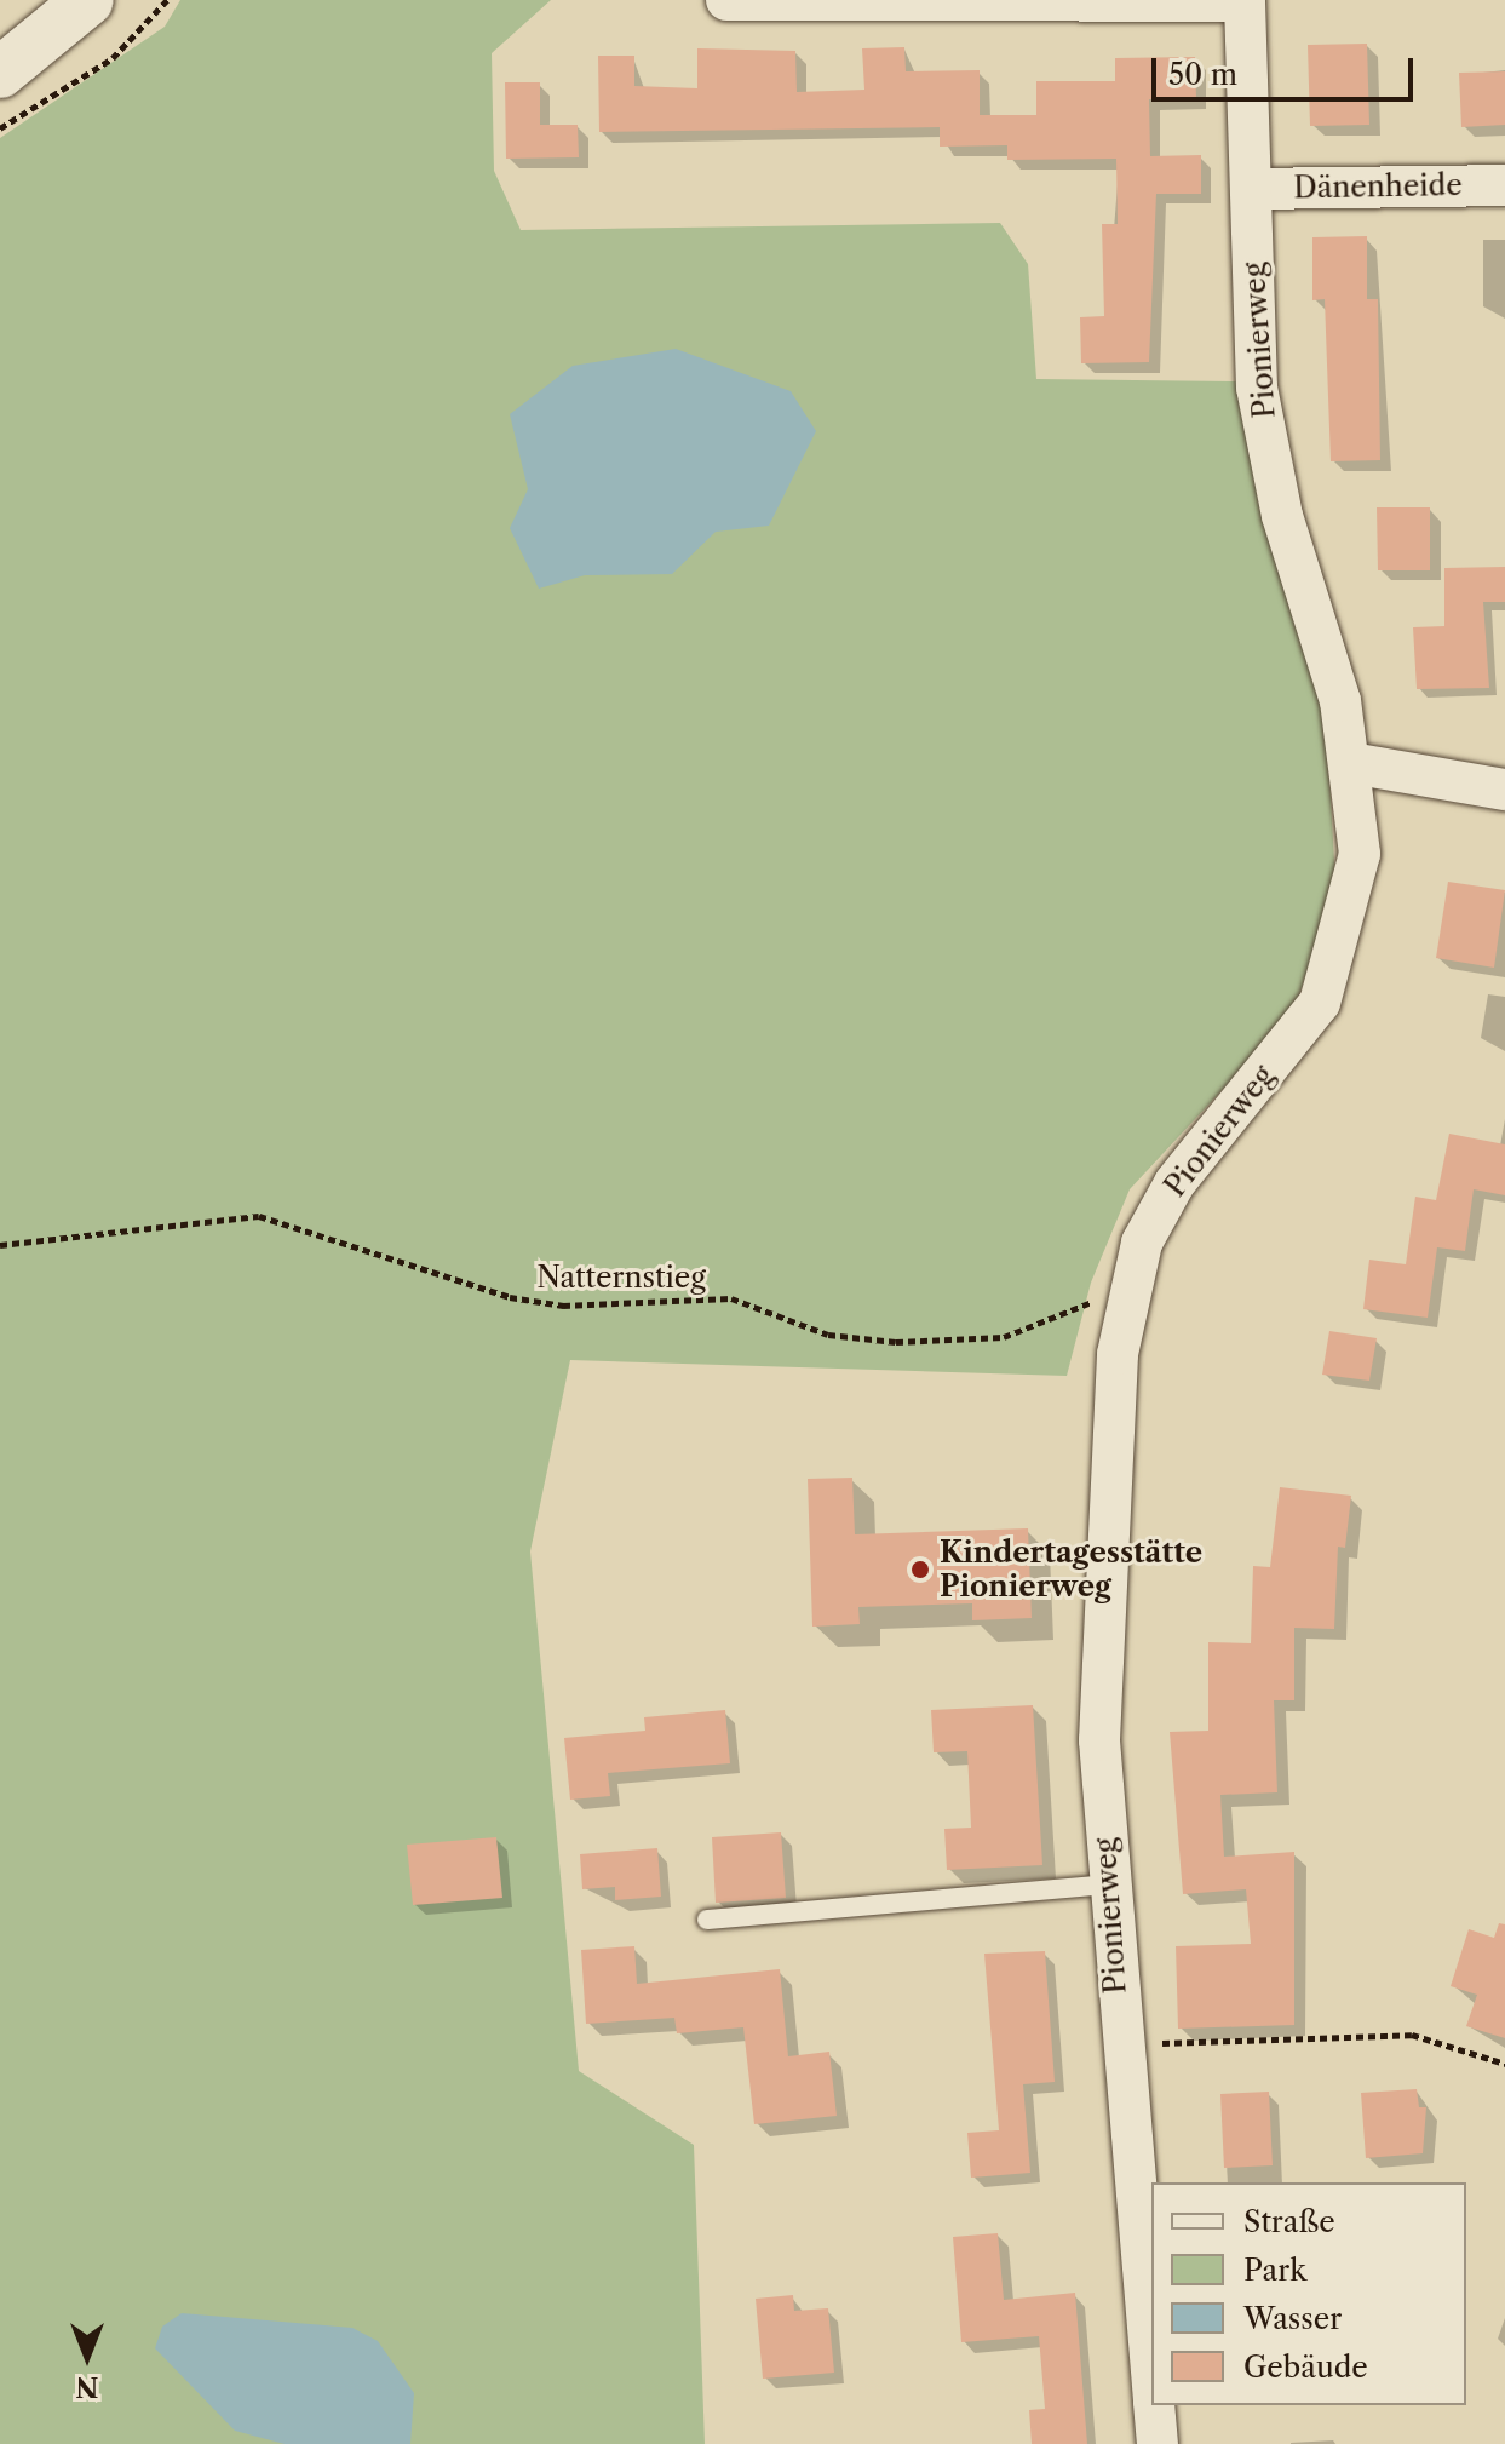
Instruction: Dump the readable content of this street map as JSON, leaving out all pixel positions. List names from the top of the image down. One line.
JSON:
{"streets":{"street":["Dänenheide","Pionierweg"],"path":["Natternstieg"]},"crossings":[["Dänenheide","Pionierweg"],["Pionierweg","Natternstieg"]],"places":["Kindertagesstätte Pionierweg"],"legend":["Straße","Park","Wasser","Gebäude"],"scale_bar":"50 m","north":"bottom"}
